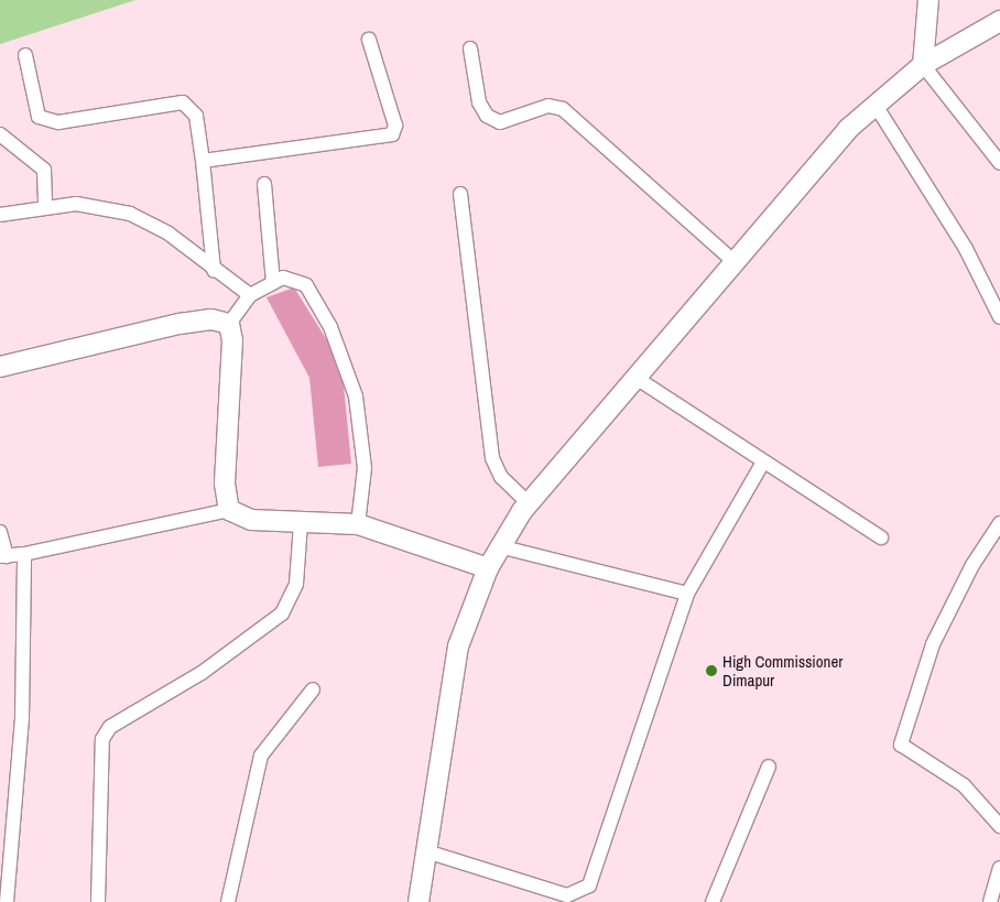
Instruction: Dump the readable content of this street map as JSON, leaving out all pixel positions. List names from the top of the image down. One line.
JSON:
{"places":["High Commissioner Dimapur"]}
